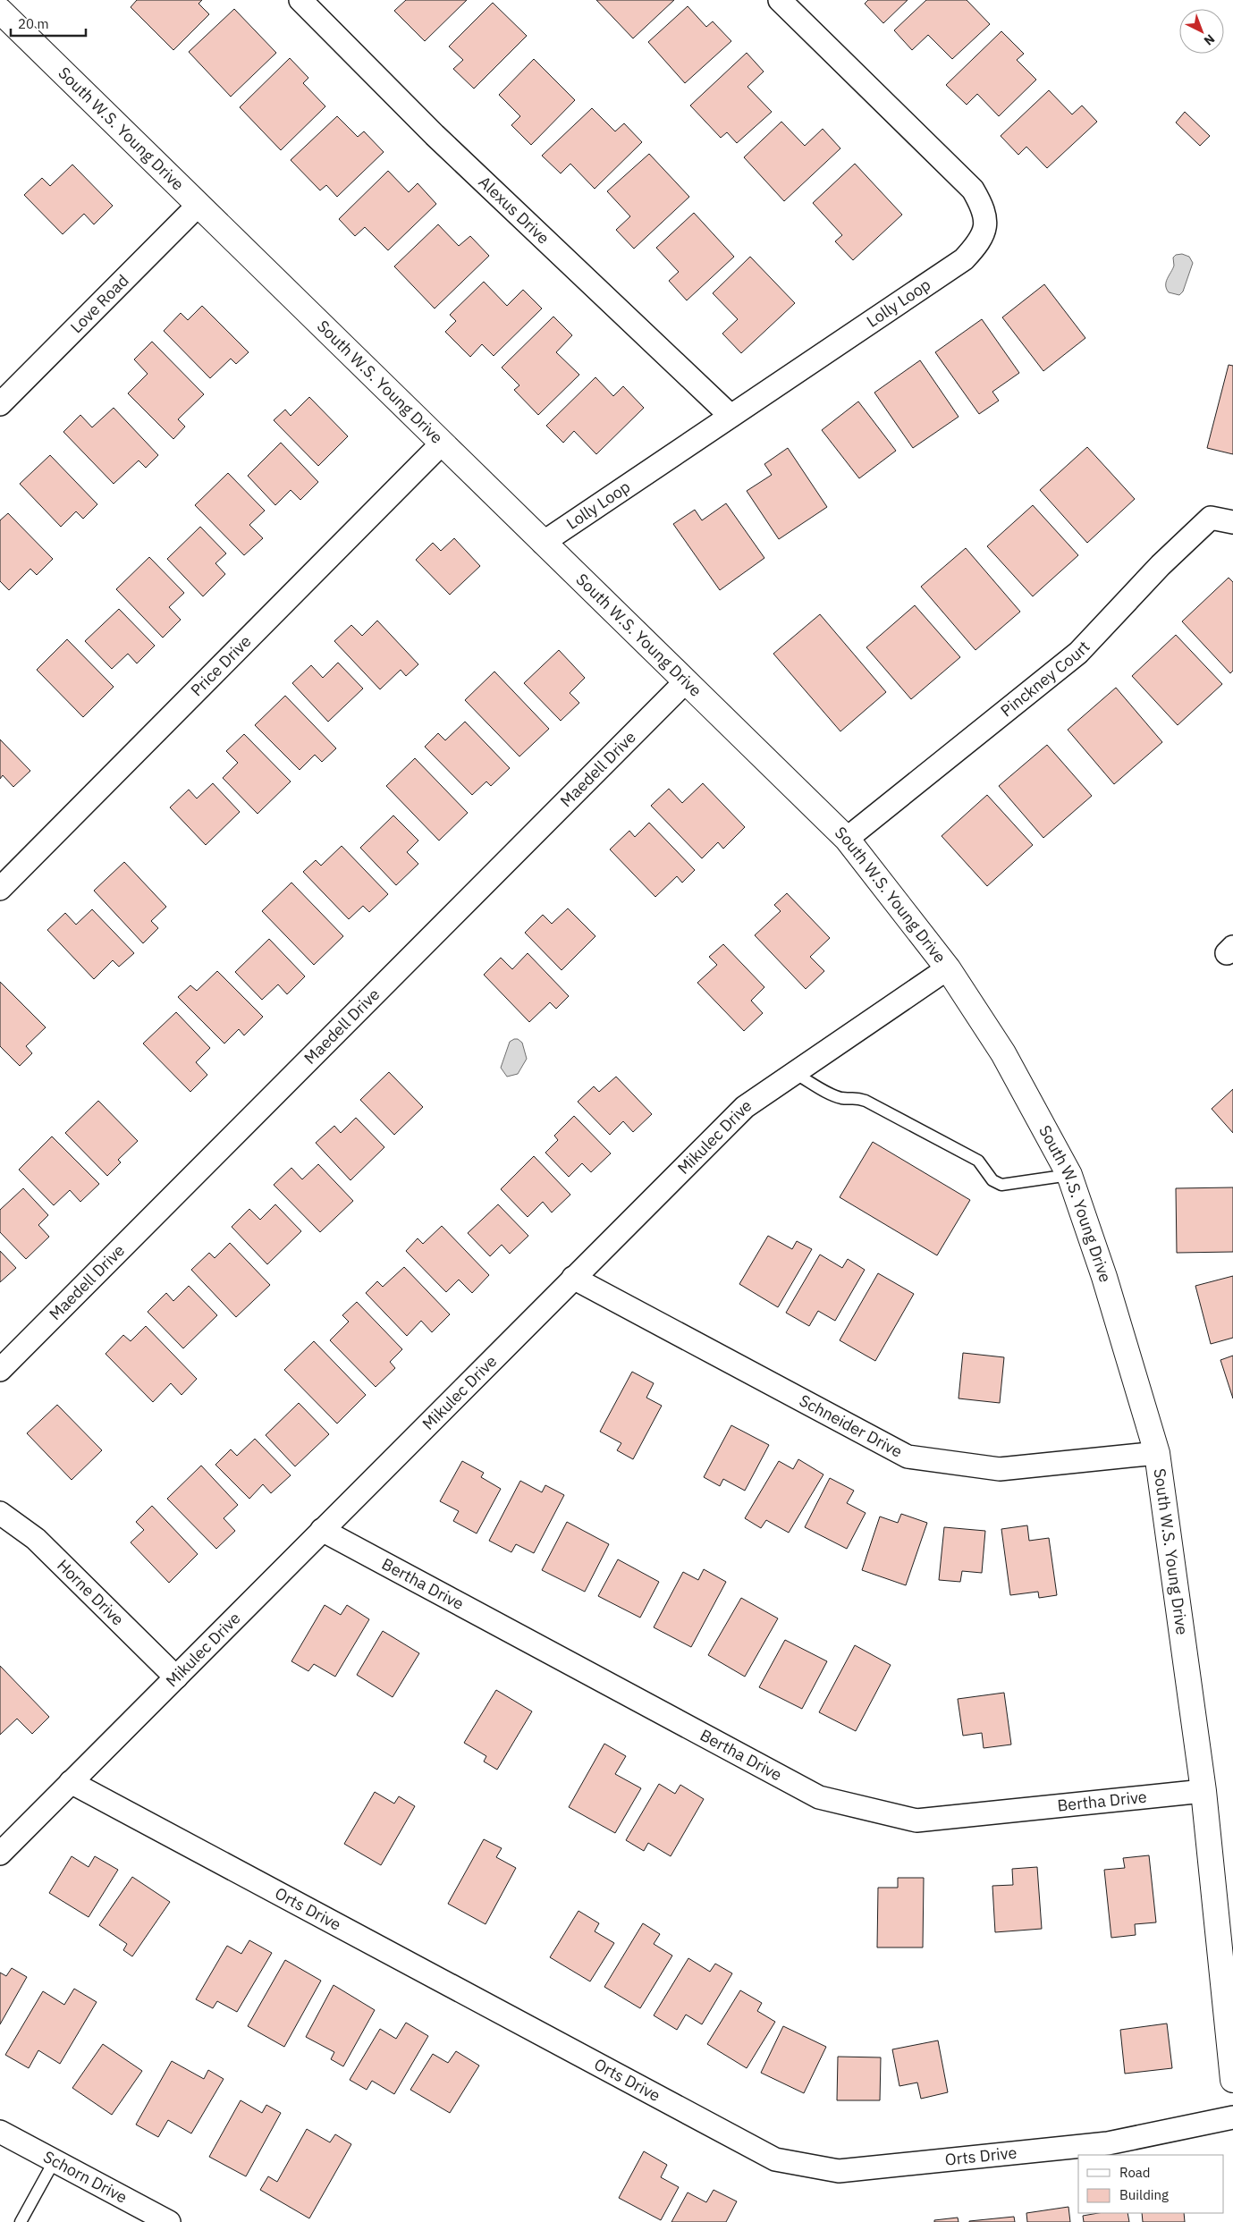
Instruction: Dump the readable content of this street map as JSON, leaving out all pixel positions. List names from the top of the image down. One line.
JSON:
{"streets":{"main road":["South W.S. Young Drive"],"street":["Alexus Drive","Lolly Loop","Love Road","Price Drive","Pinckney Court","Maedell Drive","Mikulec Drive","Schneider Drive","Bertha Drive","Horne Drive","Orts Drive","Schorn Drive"]},"crossings":[["South W.S. Young Drive","Lolly Loop"],["South W.S. Young Drive","Love Road"],["South W.S. Young Drive","Price Drive"],["South W.S. Young Drive","Pinckney Court"],["South W.S. Young Drive","Maedell Drive"],["South W.S. Young Drive","Mikulec Drive"],["South W.S. Young Drive","Schneider Drive"],["South W.S. Young Drive","Bertha Drive"],["Alexus Drive","Lolly Loop"],["Mikulec Drive","Schneider Drive"],["Mikulec Drive","Bertha Drive"],["Mikulec Drive","Horne Drive"],["Mikulec Drive","Orts Drive"]],"legend":["Road","Building"],"scale_bar":"20 m","north":"bottom right"}
